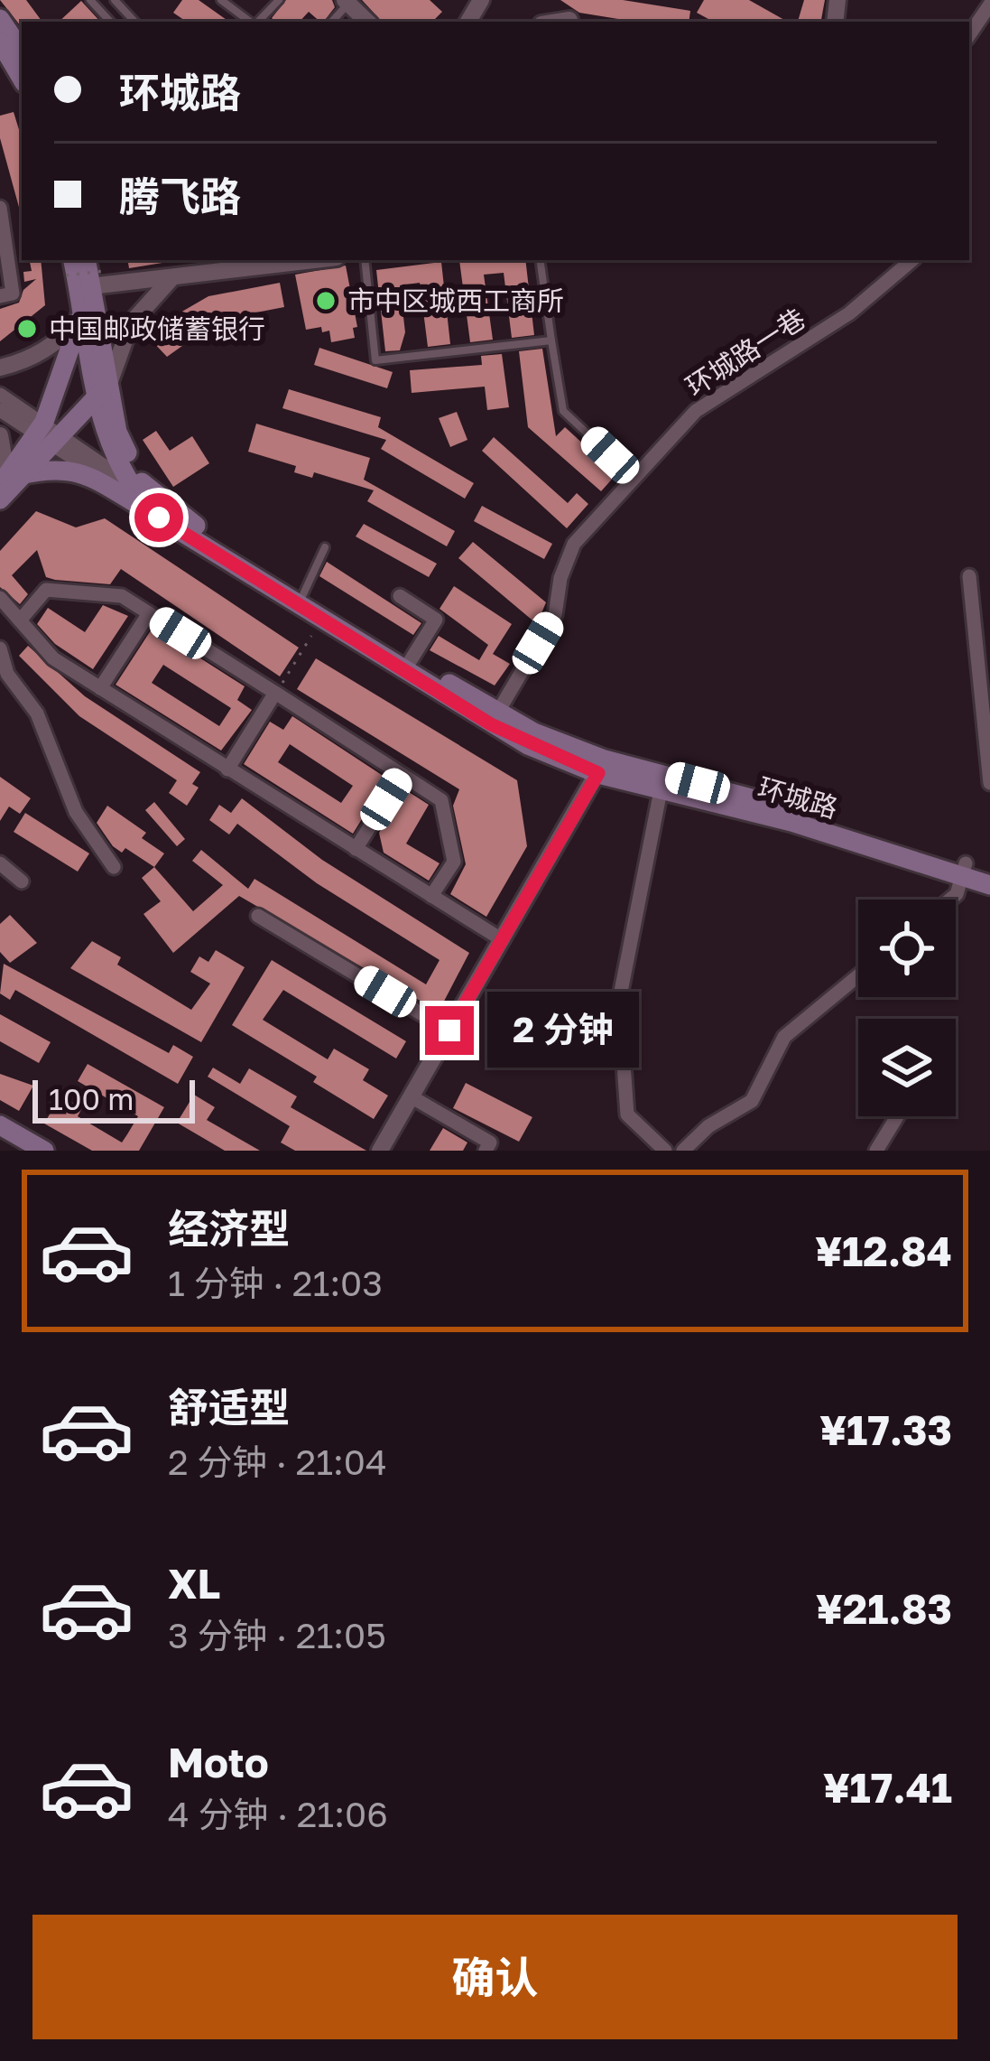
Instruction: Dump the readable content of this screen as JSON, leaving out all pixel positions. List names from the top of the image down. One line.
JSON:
{"streets":{"main road":["环城路"],"street":["环城路一巷"]},"crossings":[["环城路一巷","环城路"]],"places":["市中区城西工商所","中国邮政储蓄银行"],"scale_bar":"100 m","page":{"banner":["环城路","腾飞路"],"bubble":"2 分钟","scale":"100 m","list":[{"name":"经济型","note":"1 分钟 · 21:03","value":"¥12.84"},{"name":"舒适型","note":"2 分钟 · 21:04","value":"¥17.33"},{"name":"XL","note":"3 分钟 · 21:05","value":"¥21.83"},{"name":"Moto","note":"4 分钟 · 21:06","value":"¥17.41"}],"buttons":"确认"}}
